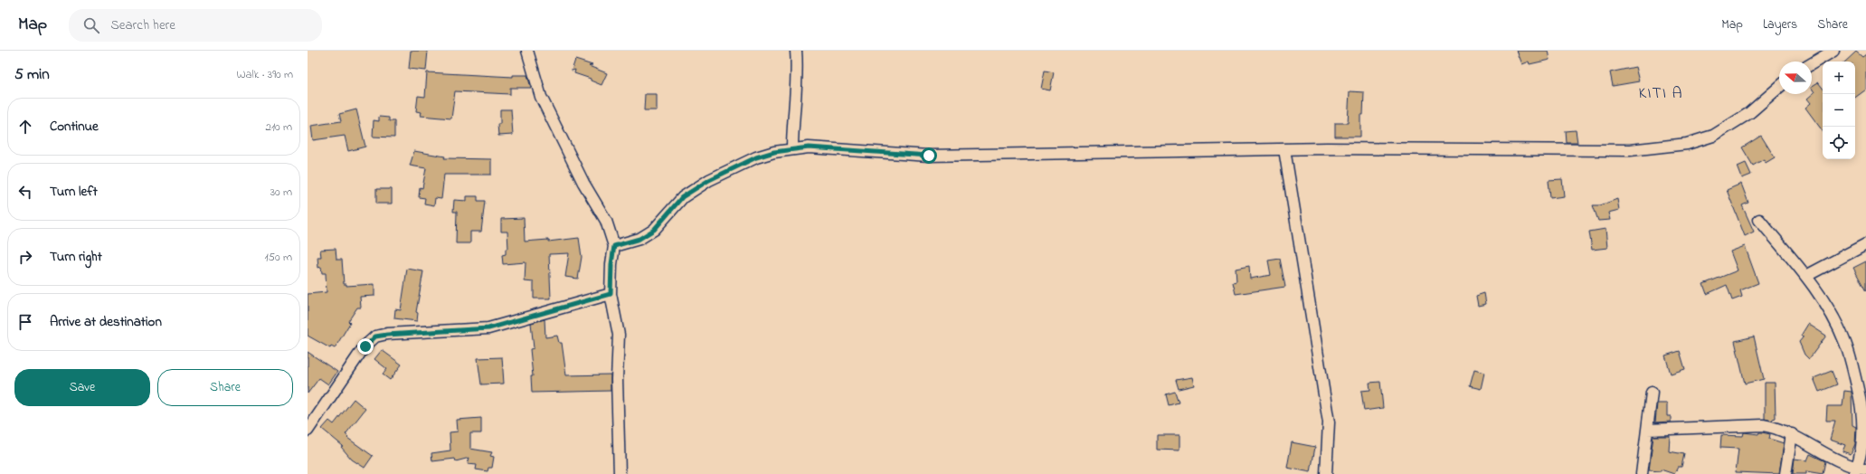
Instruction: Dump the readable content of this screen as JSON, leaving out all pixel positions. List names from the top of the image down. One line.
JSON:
{"districts":["KITI A"],"north":"left","page":{"header":"Map","search":"Search here","nav":["Map","Layers","Share"],"heading":["5 min","Walk · 390 m"],"map_buttons":["+","−"],"list":[["Continue","210 m"],["Turn left","30 m"],["Turn right","150 m"],"Arrive at destination"],"buttons":["Save","Share"]}}
